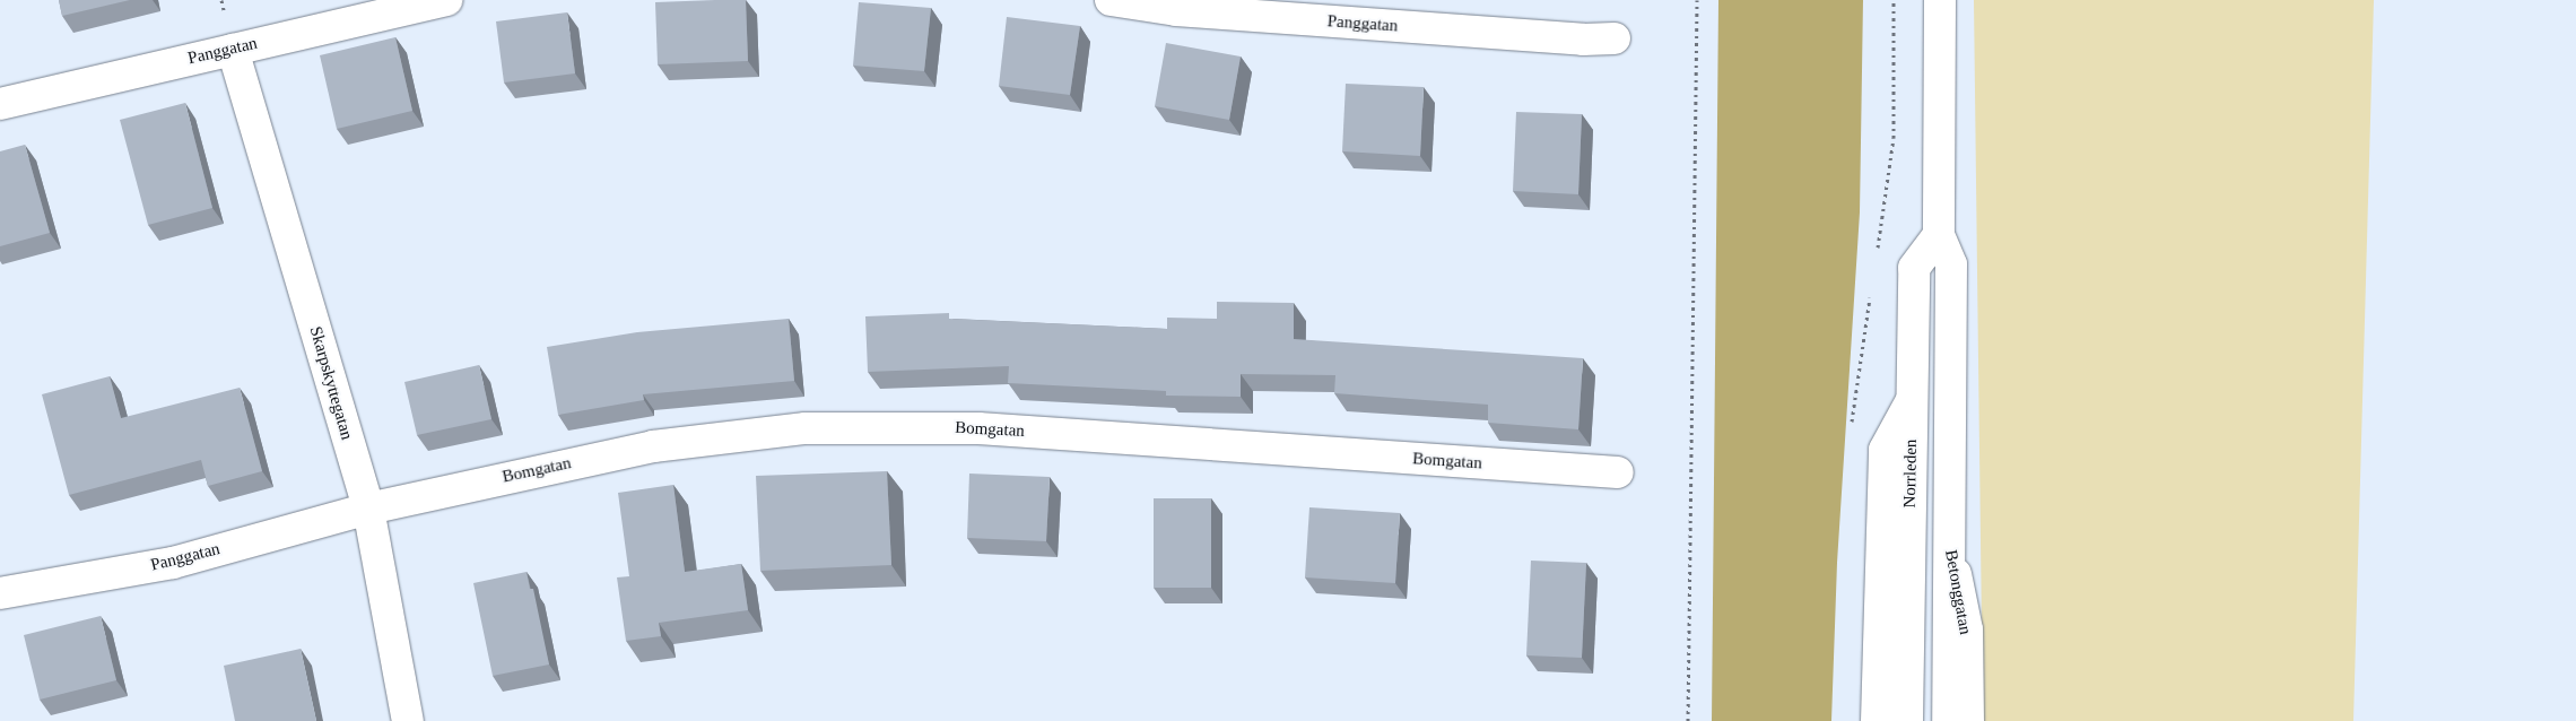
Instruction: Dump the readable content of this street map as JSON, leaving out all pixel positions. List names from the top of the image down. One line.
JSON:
{"streets":{"street":["Panggatan","Skarpskyttegatan","Bomgatan","Norrleden","Betonggatan"]},"crossings":[["Panggatan","Skarpskyttegatan"],["Panggatan","Bomgatan"],["Skarpskyttegatan","Bomgatan"]]}
